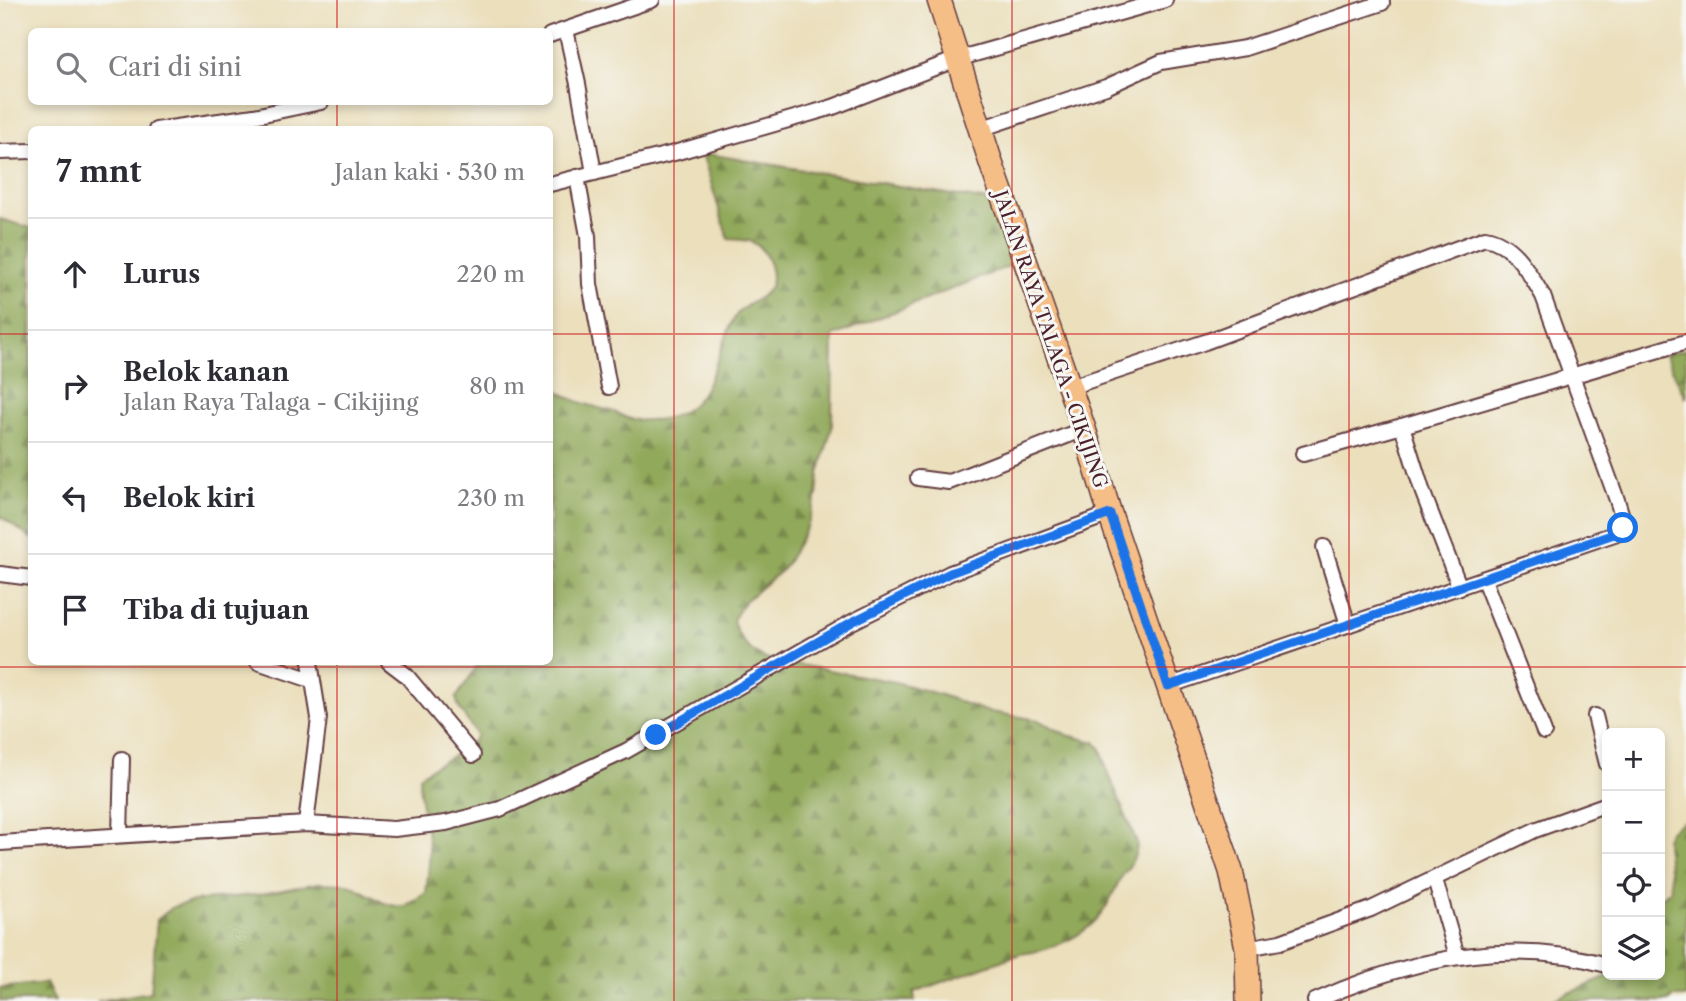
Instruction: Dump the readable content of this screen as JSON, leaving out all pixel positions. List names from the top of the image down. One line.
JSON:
{"streets":{"main road":["JALAN RAYA TALAGA - CIKIJING"]},"page":{"search":"Cari di sini","heading":["7 mnt","Jalan kaki · 530 m"],"list":[["Lurus","220 m"],["Belok kanan","Jalan Raya Talaga - Cikijing","80 m"],["Belok kiri","230 m"],"Tiba di tujuan"],"map_buttons":["+","−"]}}
